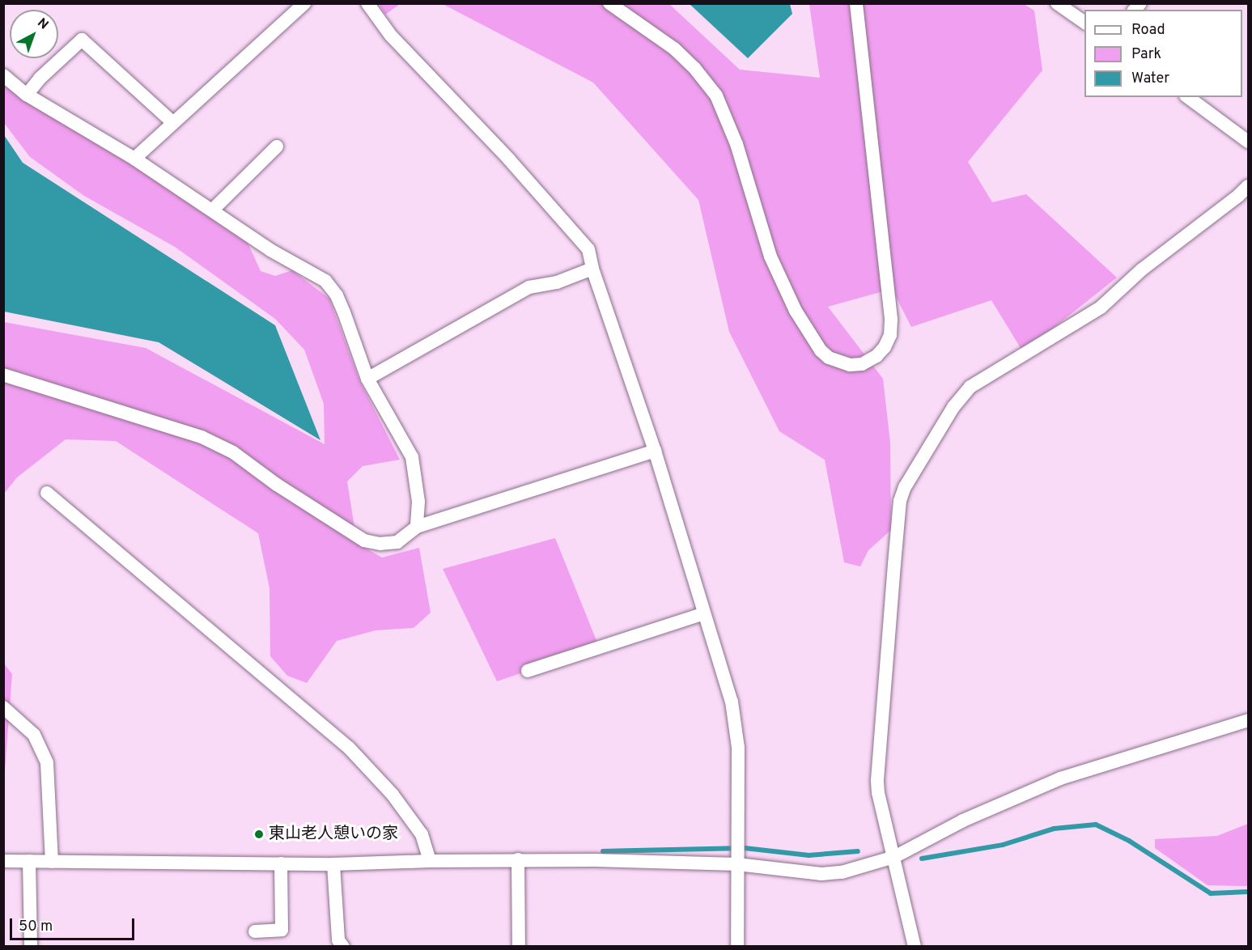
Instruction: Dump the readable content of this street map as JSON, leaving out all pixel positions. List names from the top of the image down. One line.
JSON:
{"places":["東山老人憩いの家"],"legend":["Road","Park","Water"],"scale_bar":"50 m","north":"top right"}
